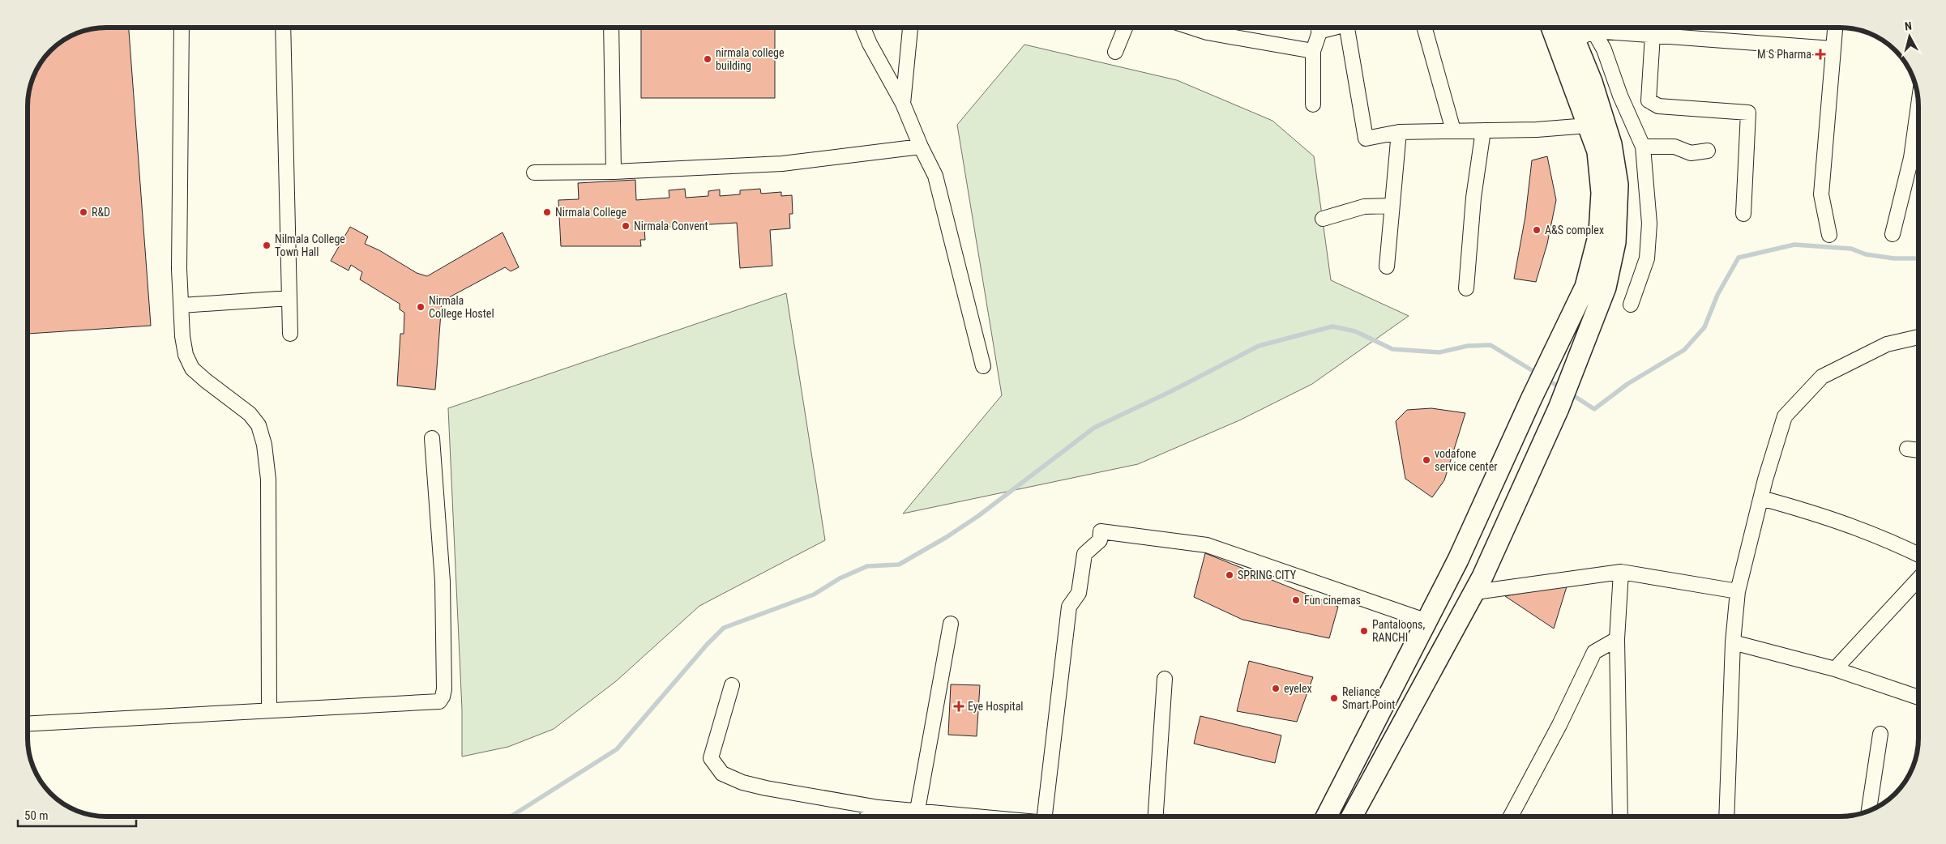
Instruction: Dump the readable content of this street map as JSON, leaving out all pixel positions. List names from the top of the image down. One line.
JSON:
{"places":{"health":["M S Pharma","Eye Hospital"],"other":["nirmala college building","R&D","Nirmala College","Nirmala Convent","A&S complex","Nilmala College Town Hall","Nirmala College Hostel","vodafone service center","SPRING CITY","Fun cinemas","Pantaloons, RANCHI","eyelex","Reliance Smart Point"]},"scale_bar":"50 m","north":"top"}
